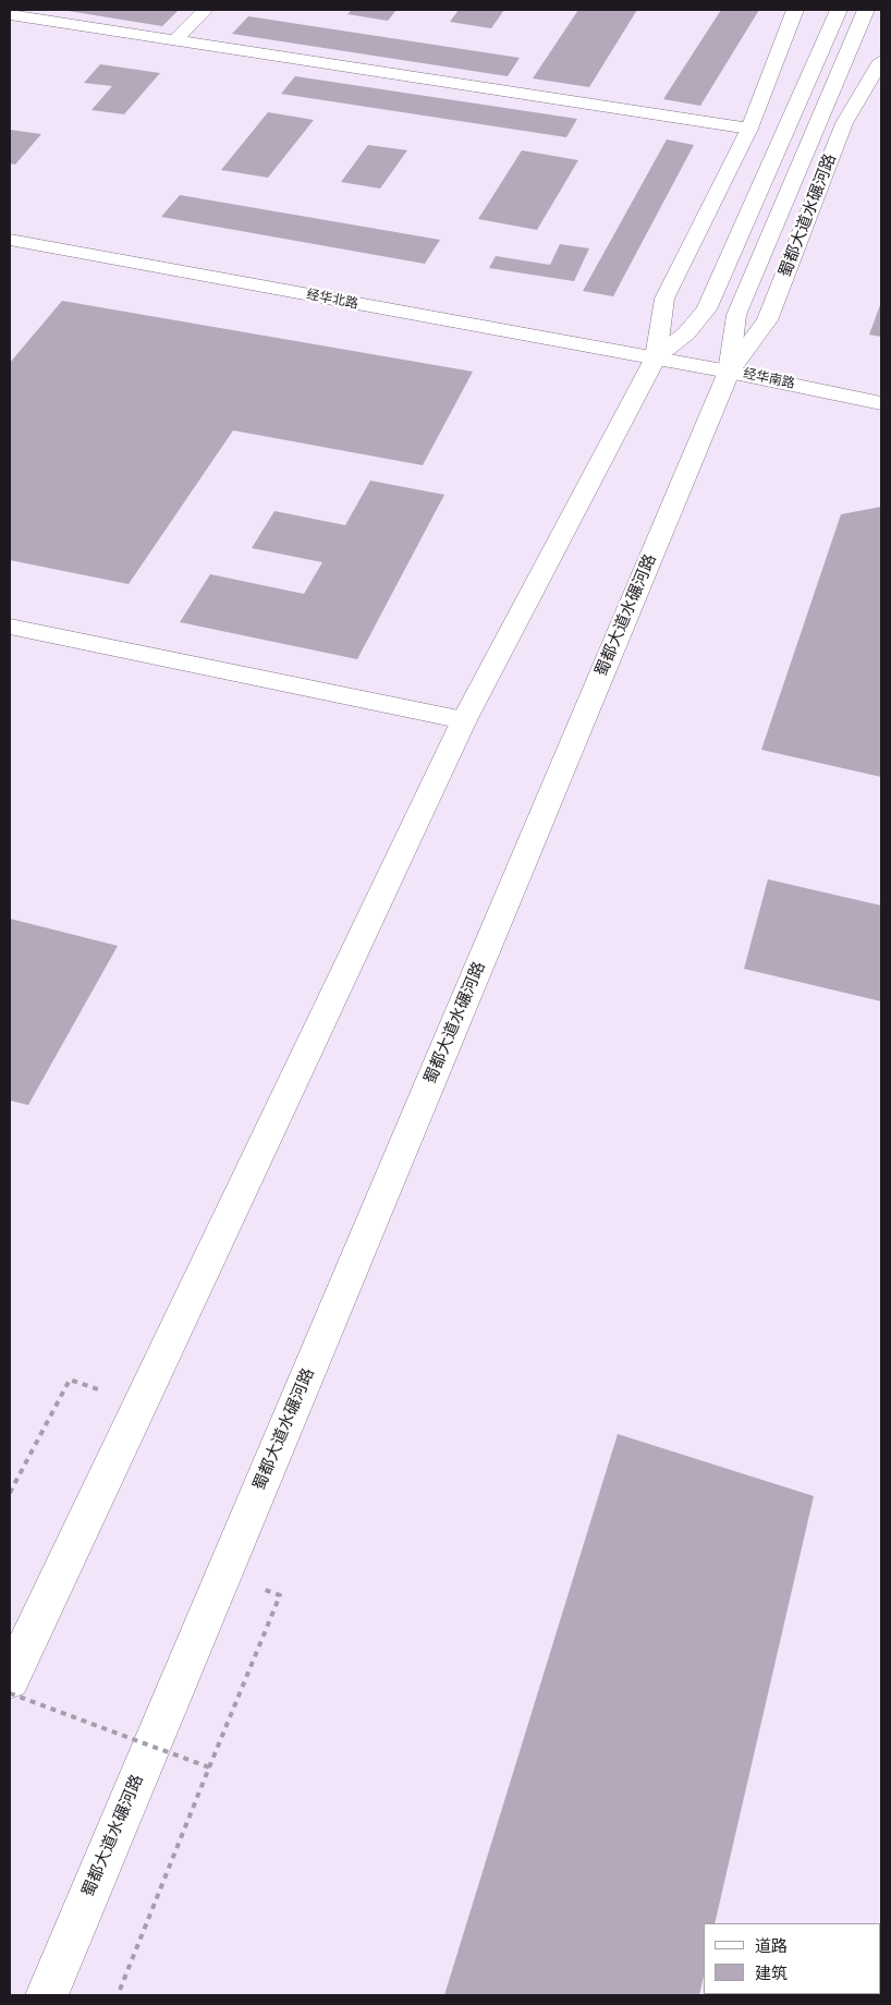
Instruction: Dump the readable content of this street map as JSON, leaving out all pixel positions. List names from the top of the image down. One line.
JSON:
{"streets":{"main road":["蜀都大道水碾河路","经华北路","经华南路"]},"crossings":[["蜀都大道水碾河路","经华南路"],["经华北路","经华南路"]],"legend":["道路","建筑"]}
